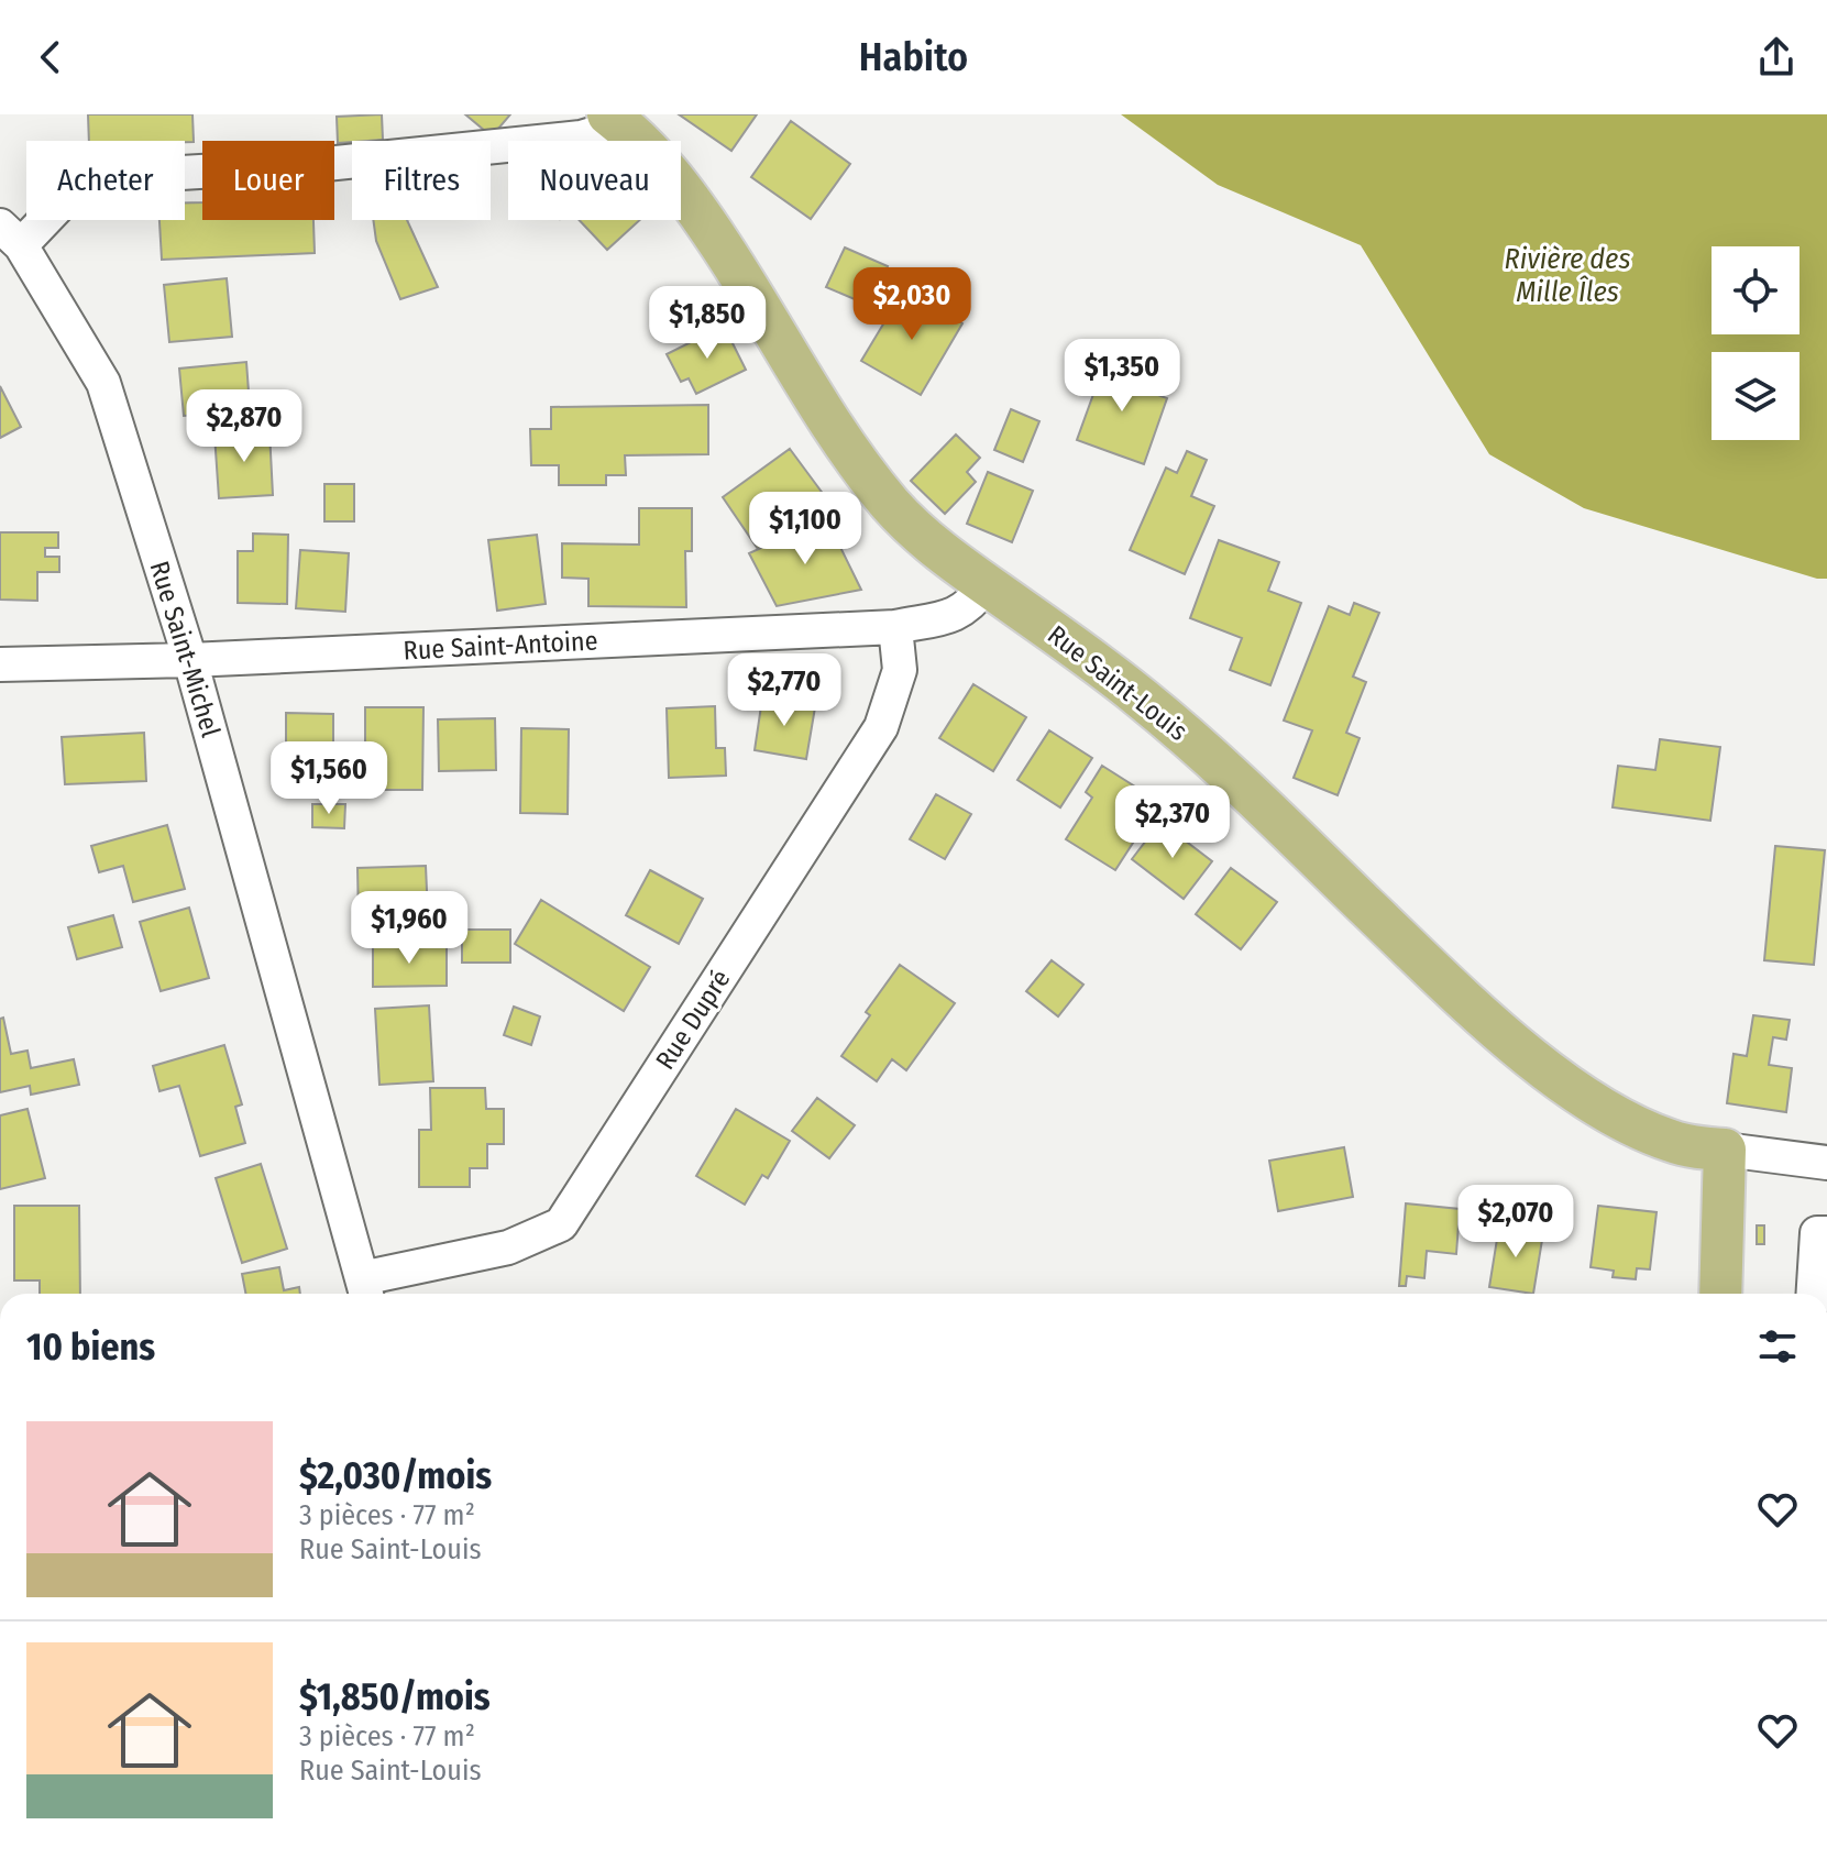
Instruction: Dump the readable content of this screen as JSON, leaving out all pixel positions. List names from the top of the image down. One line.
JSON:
{"streets":{"main road":["Rue Saint-Louis"],"street":["Rue Saint-Antoine","Rue Saint-Michel","Rue Dupré"]},"crossings":[["Rue Saint-Antoine","Rue Saint-Michel"],["Rue Saint-Antoine","Rue Saint-Louis"],["Rue Saint-Antoine","Rue Dupré"],["Rue Saint-Michel","Rue Dupré"]],"water":["Rivière des Mille Îles"],"page":{"header":"Habito","chip":["Acheter","Louer","Filtres","Nouveau"],"price":["$2,030","$1,850","$1,350","$2,870","$1,100","$2,770","$1,560","$2,370","$1,960","$2,070"],"heading":"10 biens","list":[{"name":"$2,030/mois","note":"3 pièces · 77 m² · Rue Saint-Louis"},{"name":"$1,850/mois","note":"3 pièces · 77 m² · Rue Saint-Louis"}]}}
